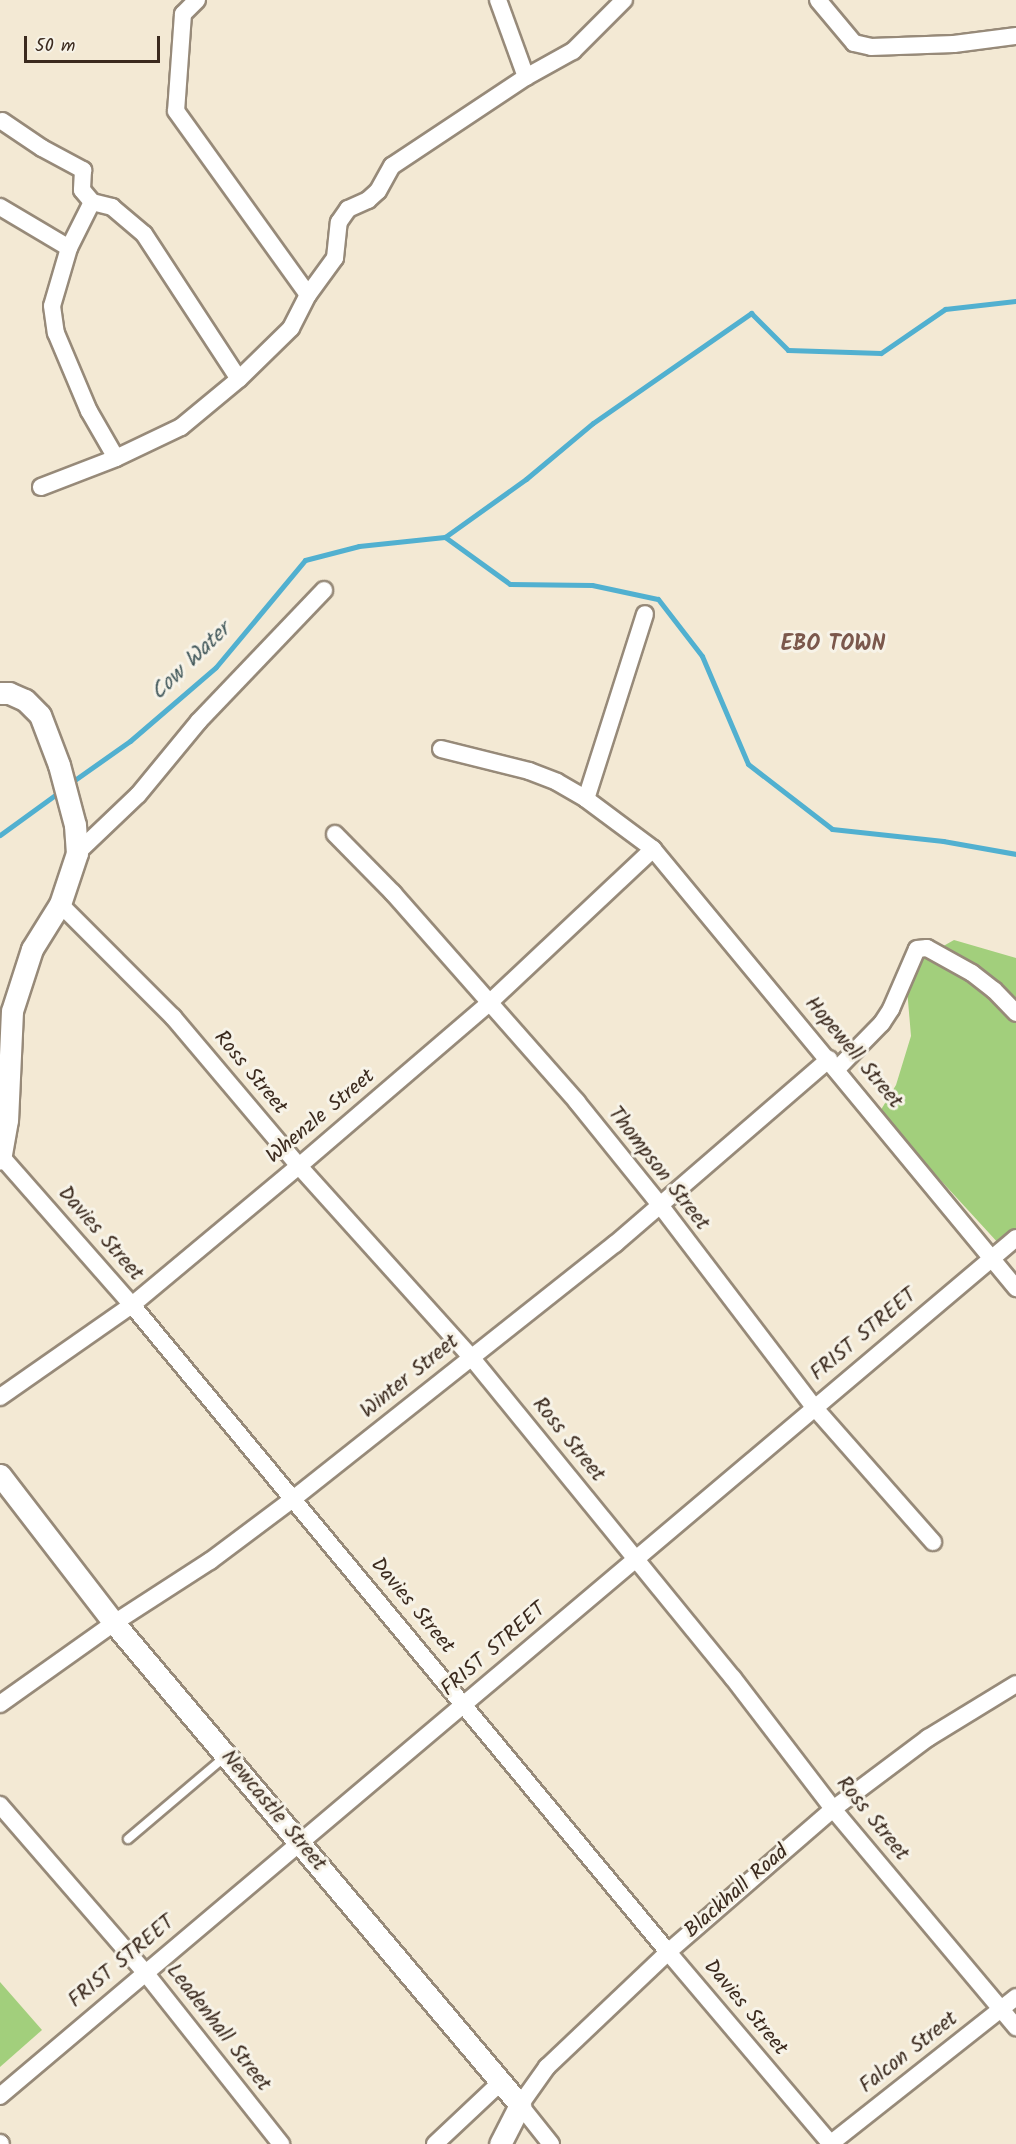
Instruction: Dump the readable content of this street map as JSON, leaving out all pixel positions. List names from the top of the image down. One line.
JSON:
{"streets":{"street":["Hopewell Street","Ross Street","Whenzle Street","Thompson Street","Davies Street","FRIST STREET","Winter Street","Newcastle Street","Blackhall Road","Leadenhall Street","Falcon Street"]},"crossings":[["Hopewell Street","Whenzle Street"],["Hopewell Street","FRIST STREET"],["Hopewell Street","Winter Street"],["Ross Street","Whenzle Street"],["Ross Street","FRIST STREET"],["Ross Street","Winter Street"],["Ross Street","Blackhall Road"],["Ross Street","Falcon Street"],["Whenzle Street","Thompson Street"],["Whenzle Street","Davies Street"],["Thompson Street","FRIST STREET"],["Thompson Street","Winter Street"],["Davies Street","FRIST STREET"],["Davies Street","Winter Street"],["Davies Street","Blackhall Road"],["Davies Street","Falcon Street"],["FRIST STREET","Newcastle Street"],["FRIST STREET","Leadenhall Street"],["Winter Street","Newcastle Street"],["Newcastle Street","Blackhall Road"]],"districts":["EBO TOWN"],"water":["Cow Water"],"scale_bar":"50 m"}
